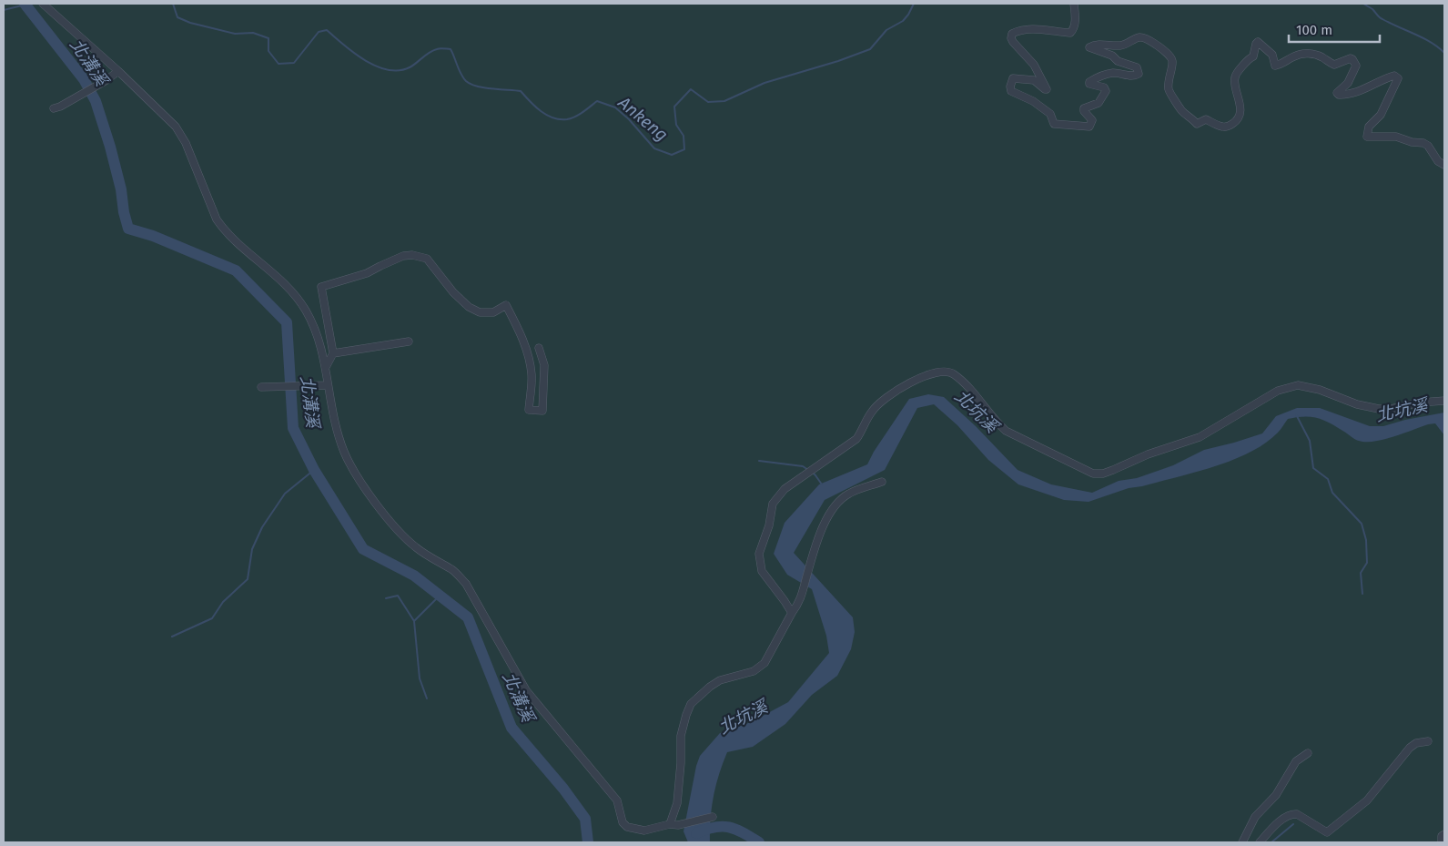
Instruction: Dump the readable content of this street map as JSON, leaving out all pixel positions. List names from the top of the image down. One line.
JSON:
{"water":["北溝溪","Ankeng","北坑溪"],"scale_bar":"100 m"}
